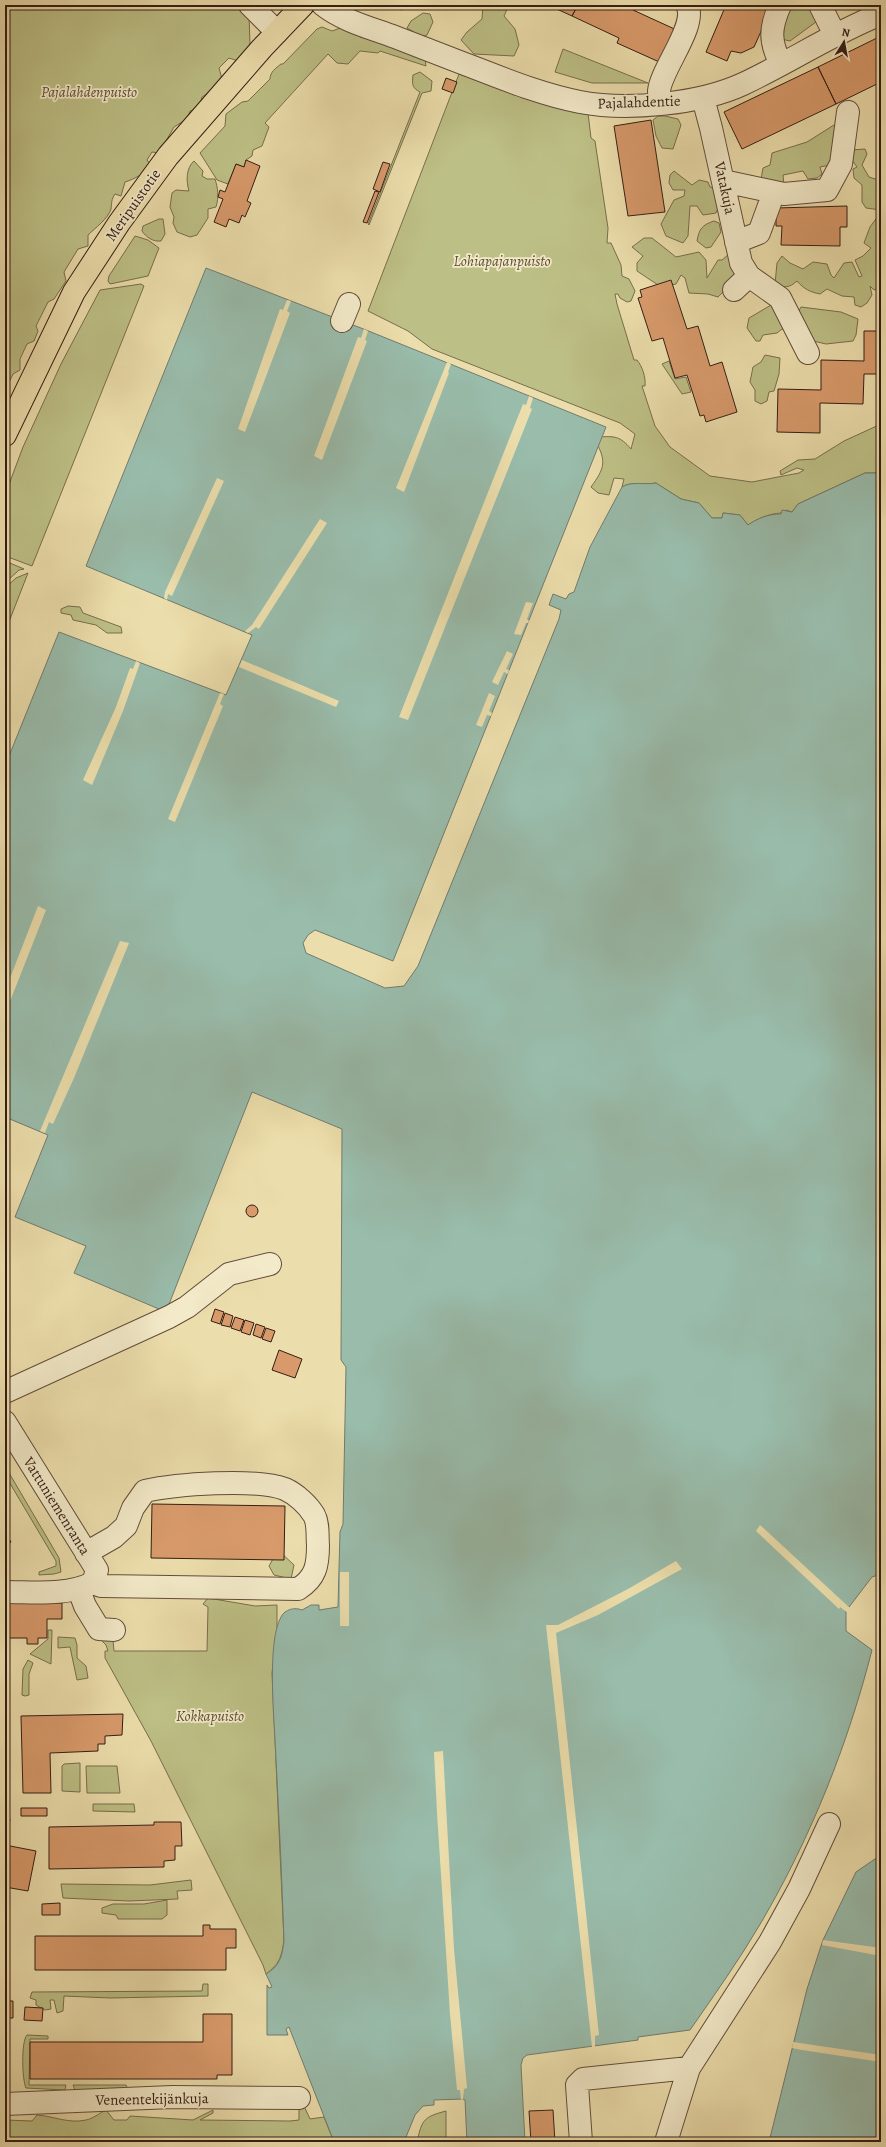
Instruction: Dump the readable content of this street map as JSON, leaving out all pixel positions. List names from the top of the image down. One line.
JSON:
{"streets":{"main road":["Meripuistotie"],"street":["Pajalahdentie","Vatakuja","Vattuniemenranta","Veneentekijänkuja"]},"crossings":[["Pajalahdentie","Vatakuja"]],"parks":["Pajalahdenpuisto","Lohiapajanpuisto","Kokkapuisto"],"north":"top"}
